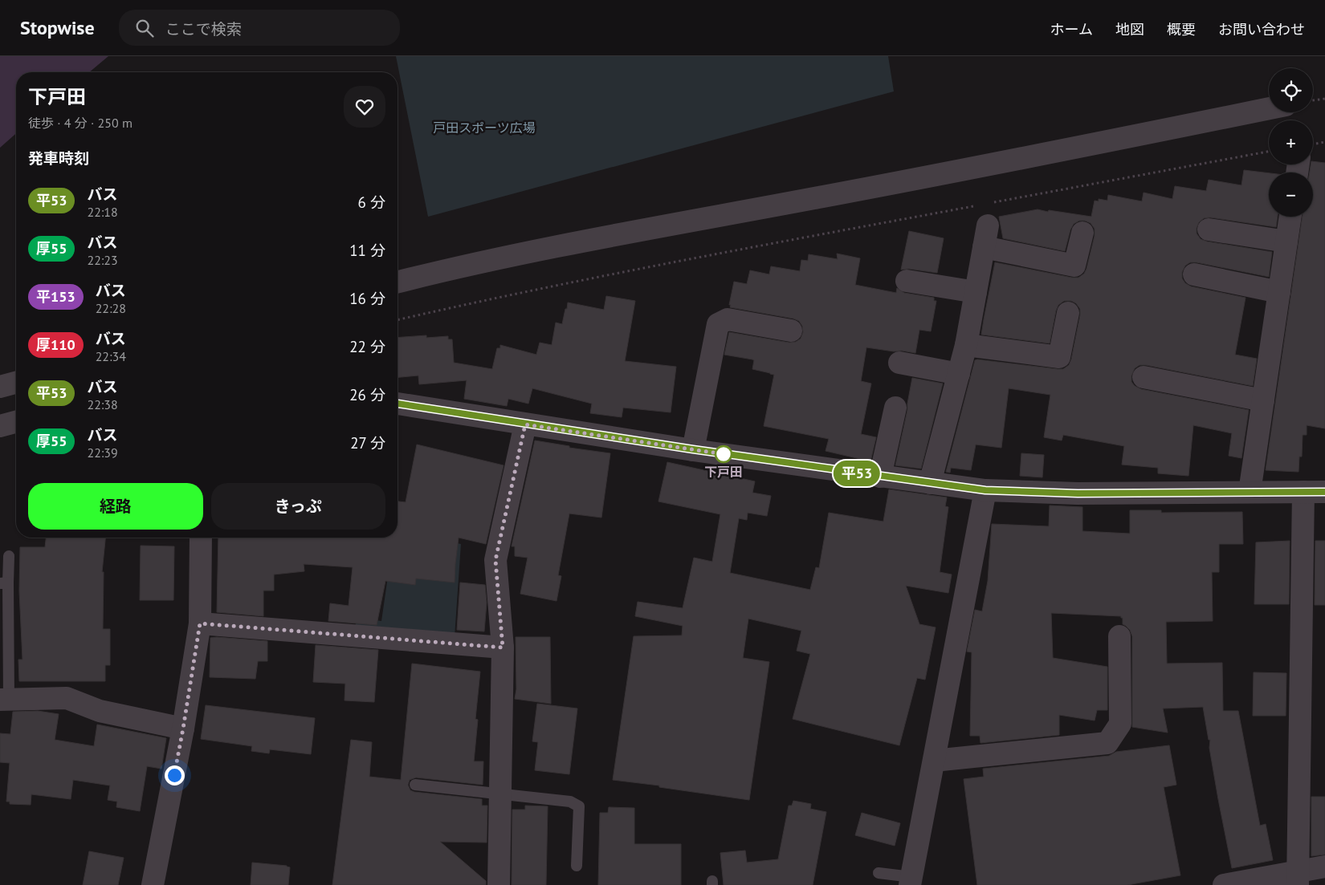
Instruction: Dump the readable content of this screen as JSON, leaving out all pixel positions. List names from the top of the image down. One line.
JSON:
{"parks":["戸田スポーツ広場"],"places":["下戸田"],"lines":["bus line 平53"],"page":{"header":"Stopwise","search":"ここで検索","nav":["ホーム","地図","概要","お問い合わせ"],"on_map":"平53","map_buttons":["+","−"],"heading":[["下戸田","徒歩 · 4 分 · 250 m"],"発車時刻"],"list":[{"mark":"平53","name":"バス","note":"22:18","value":"6 分"},{"mark":"厚55","name":"バス","note":"22:23","value":"11 分"},{"mark":"平153","name":"バス","note":"22:28","value":"16 分"},{"mark":"厚110","name":"バス","note":"22:34","value":"22 分"},{"mark":"平53","name":"バス","note":"22:38","value":"26 分"},{"mark":"厚55","name":"バス","note":"22:39","value":"27 分"}],"buttons":["経路","きっぷ"]}}
